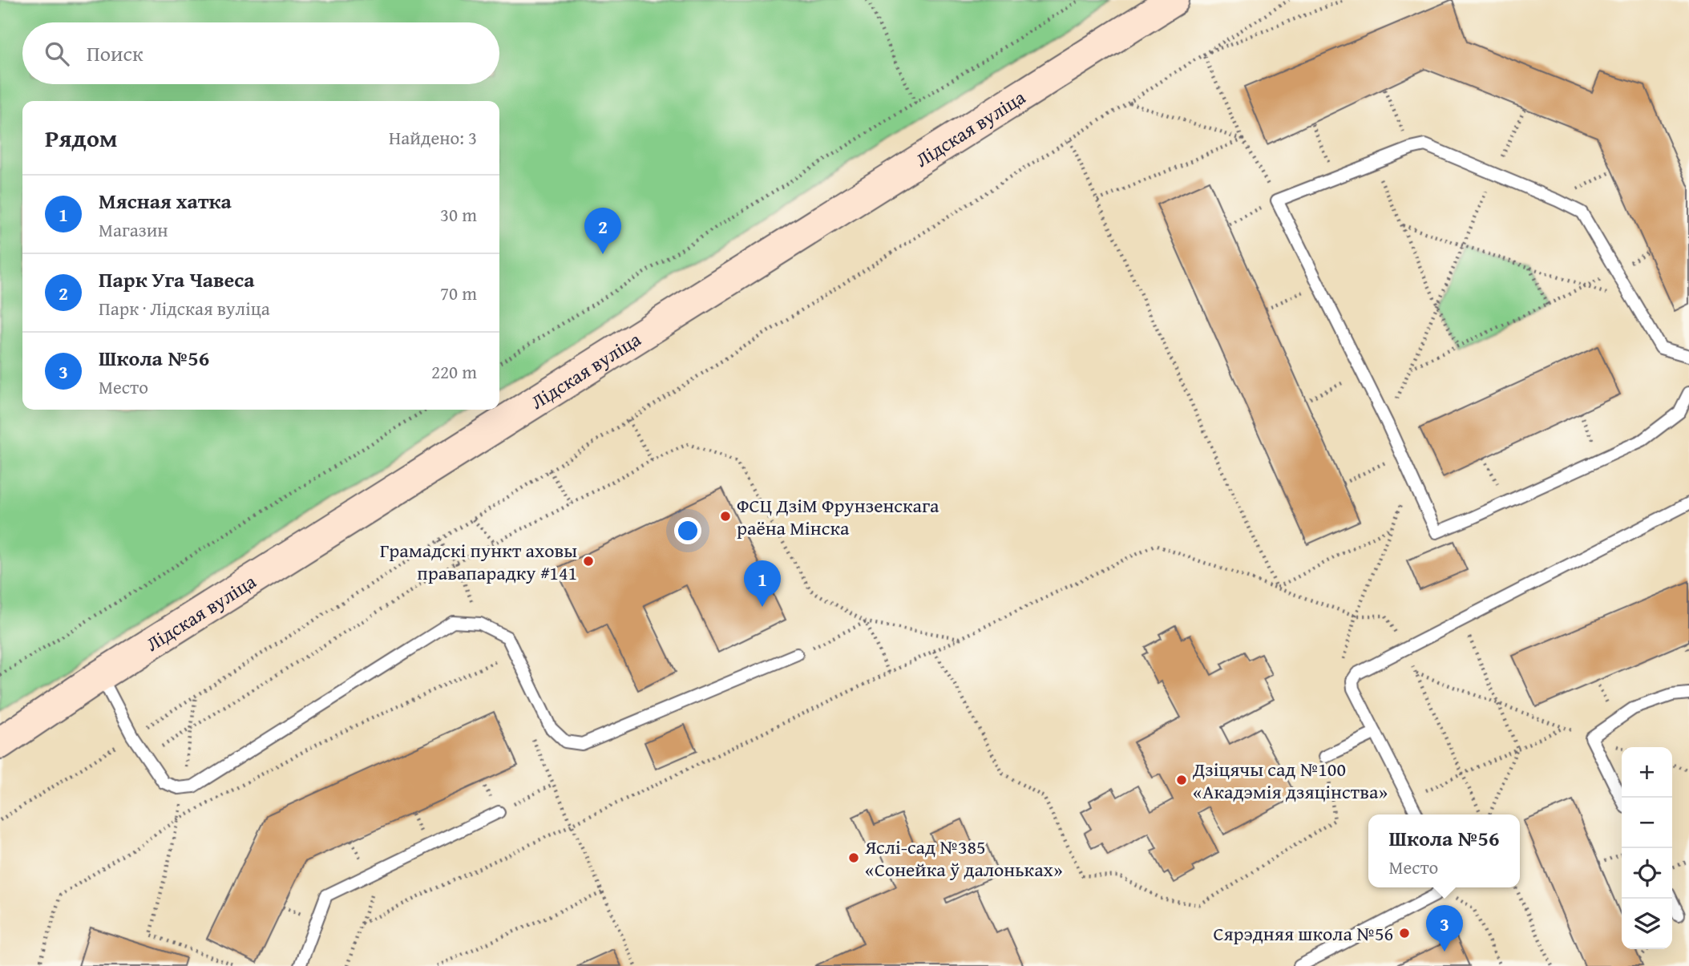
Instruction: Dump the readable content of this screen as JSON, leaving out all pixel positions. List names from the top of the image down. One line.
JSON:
{"streets":{"main road":["Лідская вуліца"]},"places":["ФСЦ ДзіМ Фрунзенскага раёна Мінска","Грамадскі пункт аховы правапарадку #141","Дзіцячы сад №100 «Акадэмія дзяцінства»","Яслі-сад №385 «Сонейка ў далоньках»","Сярэдняя школа №56"],"page":{"search":"Поиск","heading":["Рядом","Найдено: 3"],"list":[{"mark":"1","name":"Мясная хатка","note":"Магазин","value":"30 m"},{"mark":"2","name":"Парк Уга Чавеса","note":"Парк · Лідская вуліца","value":"70 m"},{"mark":"3","name":"Школа №56","note":"Место","value":"220 m"}],"pins":["2","1","3"],"map_buttons":["+","−"],"popup":["Школа №56","Место"]}}
